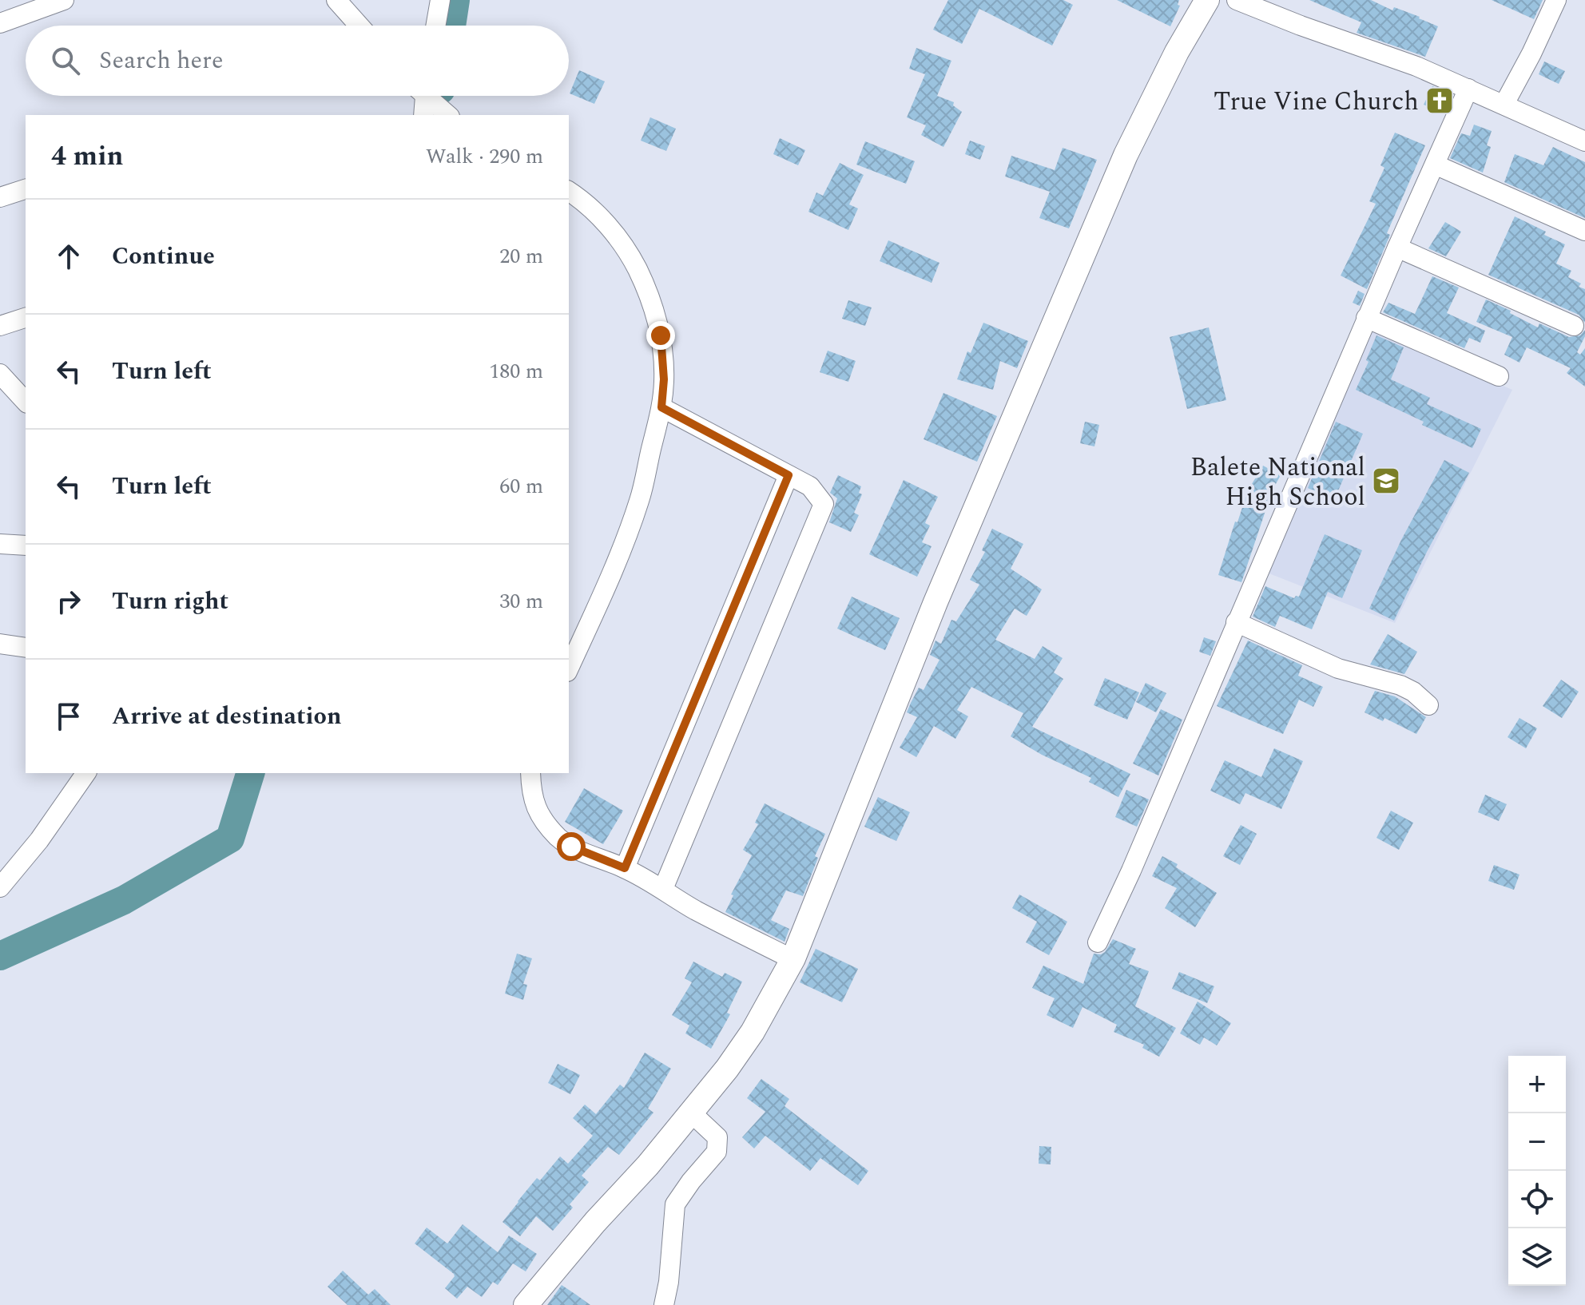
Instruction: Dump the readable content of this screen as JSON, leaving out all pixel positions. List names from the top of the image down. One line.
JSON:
{"places":{"church":["True Vine Church"],"school or university":["Balete National High School"]},"page":{"search":"Search here","heading":["4 min","Walk · 290 m"],"list":[["Continue","20 m"],["Turn left","180 m"],["Turn left","60 m"],["Turn right","30 m"],"Arrive at destination"],"map_buttons":["+","−"]}}
